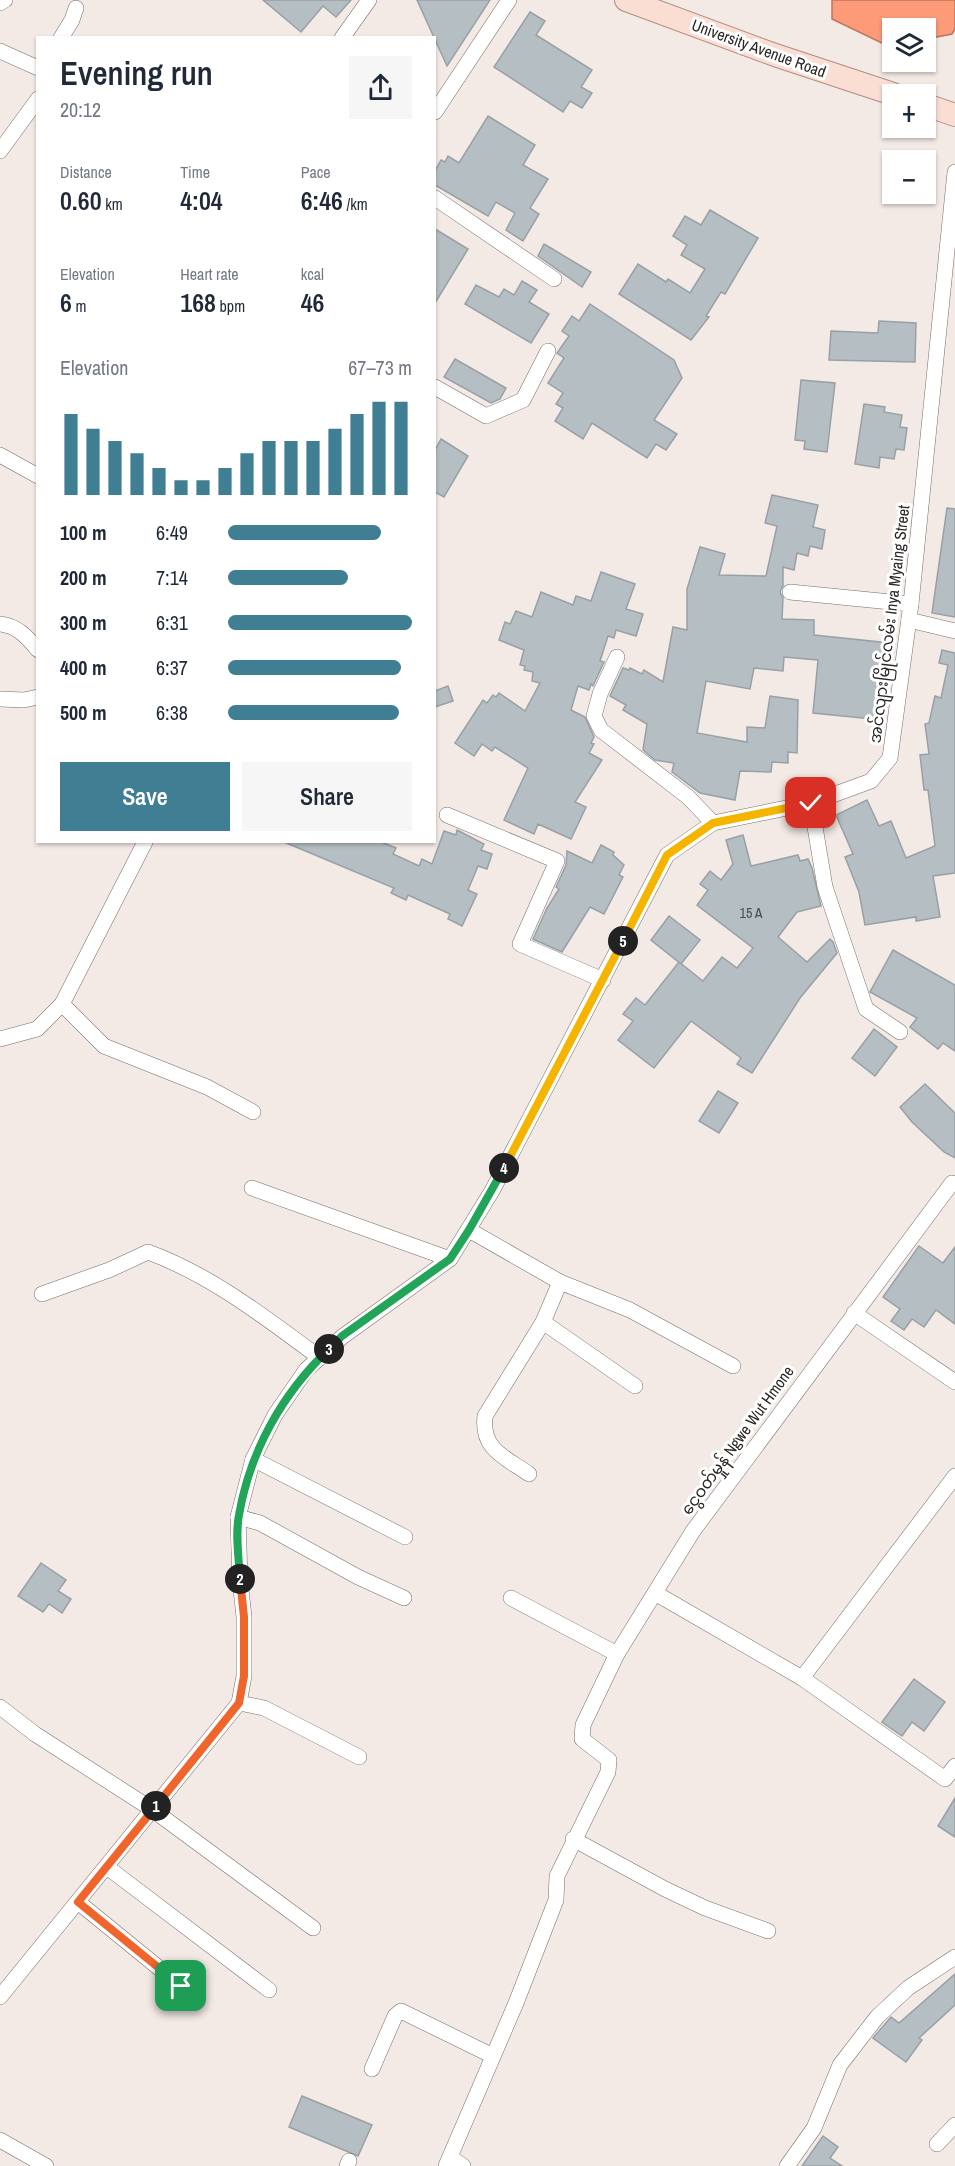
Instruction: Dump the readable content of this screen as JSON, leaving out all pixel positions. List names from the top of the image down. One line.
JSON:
{"streets":{"main road":["University Avenue Road"],"street":["အင်လျားမြိုင်လမ်း Inya Myaing Street","ငွေဝတ်မှုန် Ngwe Wut Hmone"]},"house_numbers":["15 A"],"page":{"map_buttons":["+","−"],"heading":["Evening run","20:12"],"stats":[["Distance","0.60 km"],["Time","4:04"],["Pace","6:46 /km"],["Elevation","6 m"],["Heart rate","168 bpm"],["kcal","46"]],"chart":["Elevation","67–73 m"],"list":[{"name":"100 m","note":"6:49"},{"name":"200 m","note":"7:14"},{"name":"300 m","note":"6:31"},{"name":"400 m","note":"6:37"},{"name":"500 m","note":"6:38"}],"buttons":["Save","Share"],"pins":["5","4","3","2","1"]}}
